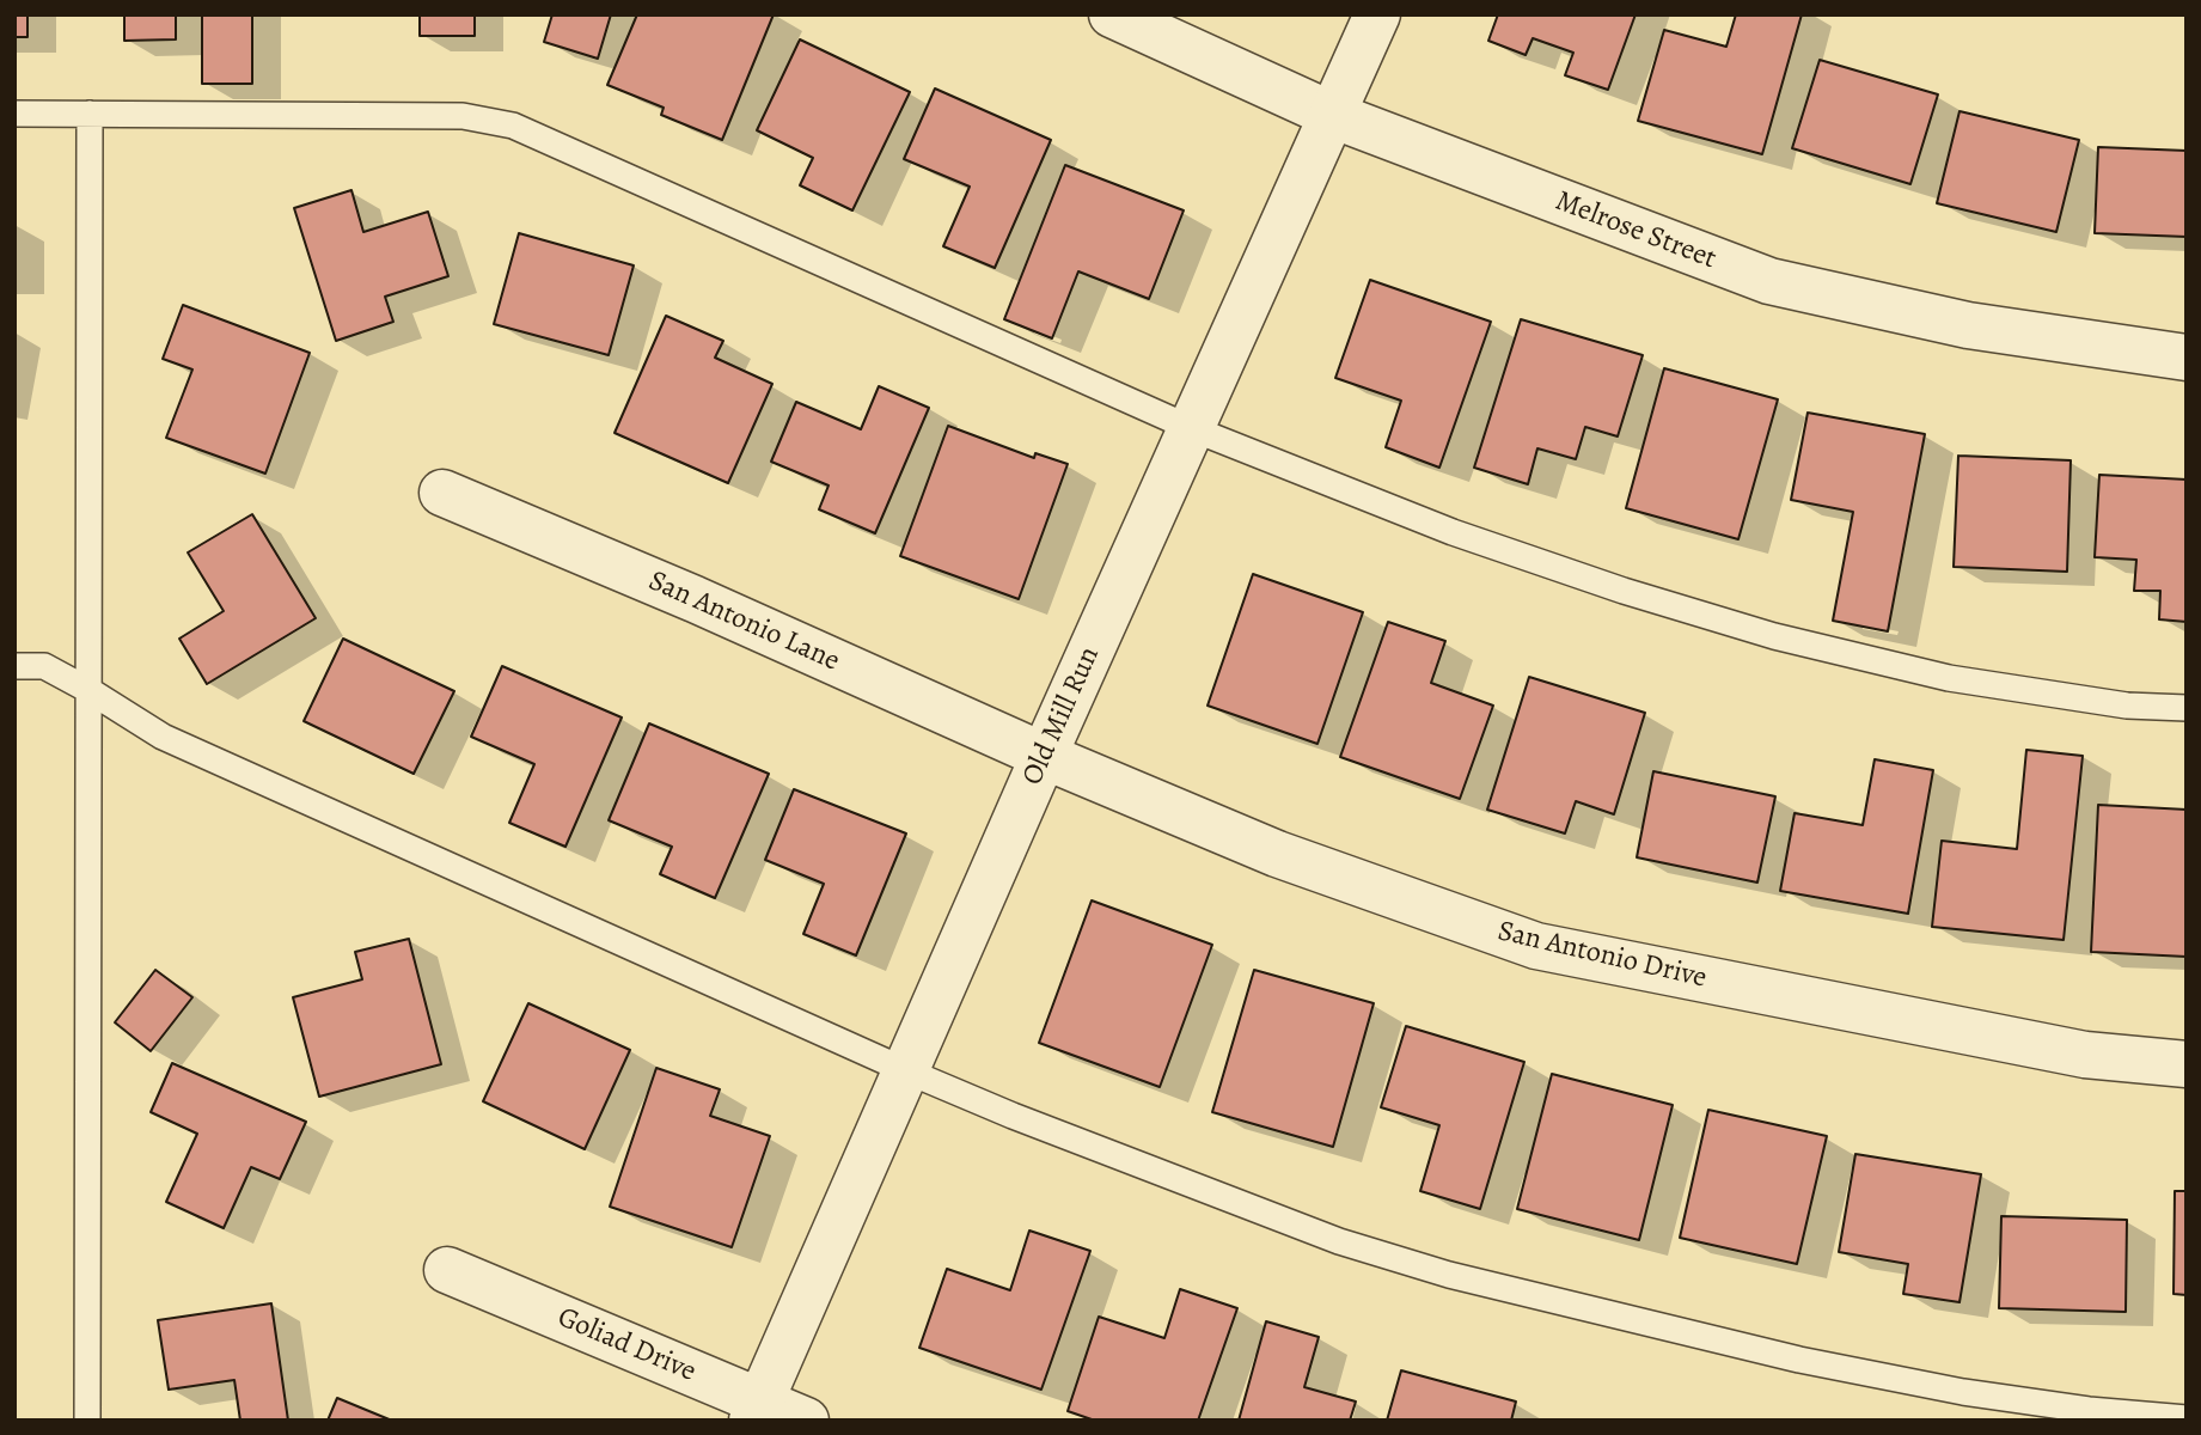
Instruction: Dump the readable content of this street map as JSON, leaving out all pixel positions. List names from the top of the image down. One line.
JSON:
{"streets":{"street":["Melrose Street","San Antonio Lane","Old Mill Run","San Antonio Drive","Goliad Drive"]},"crossings":[["Melrose Street","Old Mill Run"],["San Antonio Lane","Old Mill Run"],["San Antonio Lane","San Antonio Drive"],["Old Mill Run","San Antonio Drive"],["Old Mill Run","Goliad Drive"]]}
